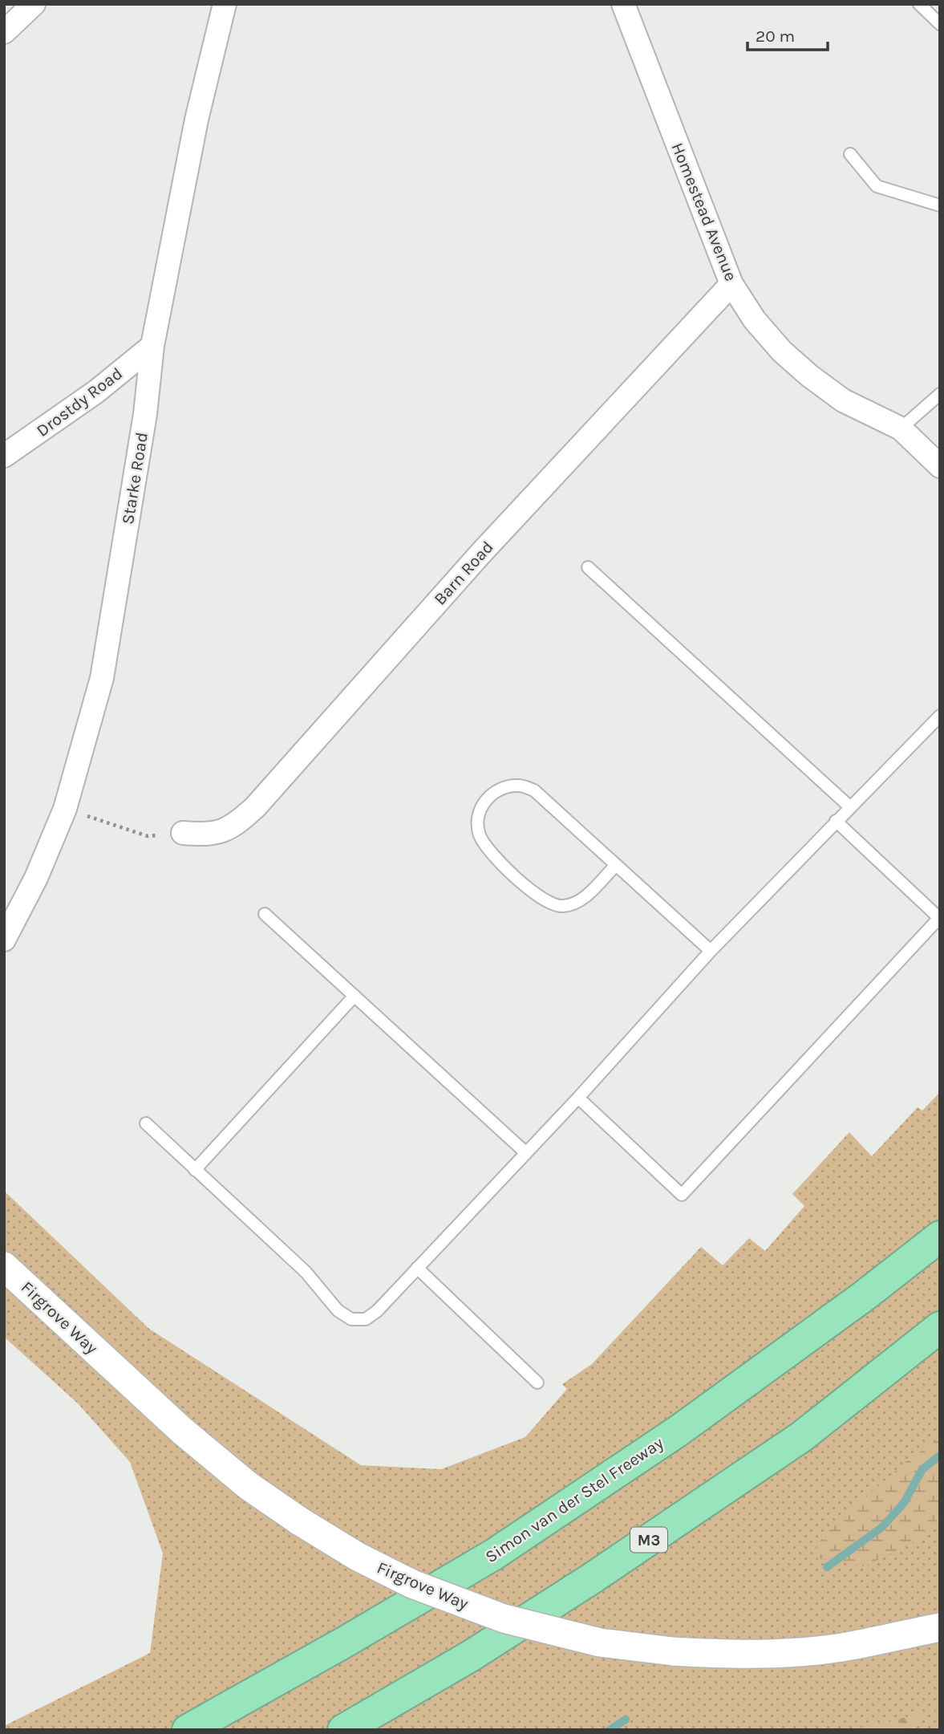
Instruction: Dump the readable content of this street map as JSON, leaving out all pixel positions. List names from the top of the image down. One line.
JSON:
{"streets":{"highway":["Simon van der Stel Freeway","M3"],"street":["Homestead Avenue","Drostdy Road","Starke Road","Barn Road","Firgrove Way"]},"crossings":[["Homestead Avenue","Barn Road"],["Drostdy Road","Starke Road"]],"scale_bar":"20 m"}
